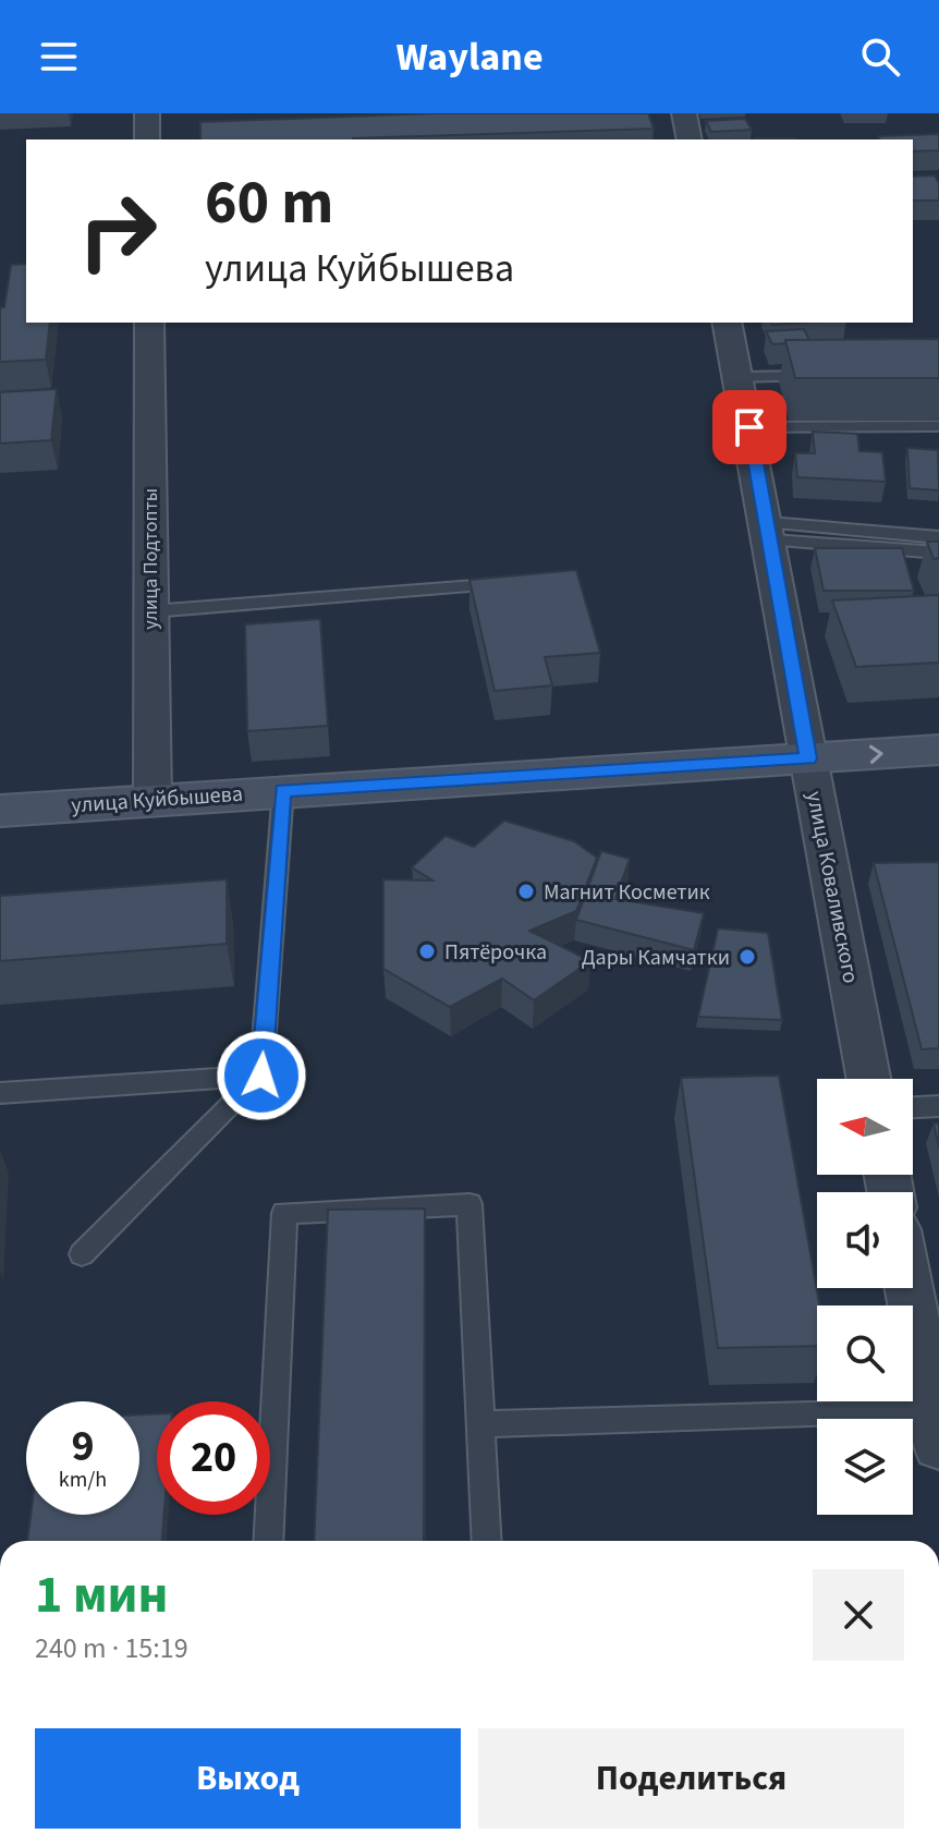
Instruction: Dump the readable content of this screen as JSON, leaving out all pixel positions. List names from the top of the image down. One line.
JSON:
{"streets":{"main road":["улица Куйбышева"],"street":["улица Подтопты","улица Коваливского"]},"crossings":[["улица Подтопты","улица Куйбышева"],["улица Куйбышева","улица Коваливского"]],"places":["Магнит Косметик","Пятёрочка","Дары Камчатки"],"north":"left","page":{"header":"Waylane","turn":["60 m","улица Куйбышева"],"speed":"9 km/h","limit":"20","heading":["1 мин","240 m · 15:19"],"buttons":["Выход","Поделиться"]}}
